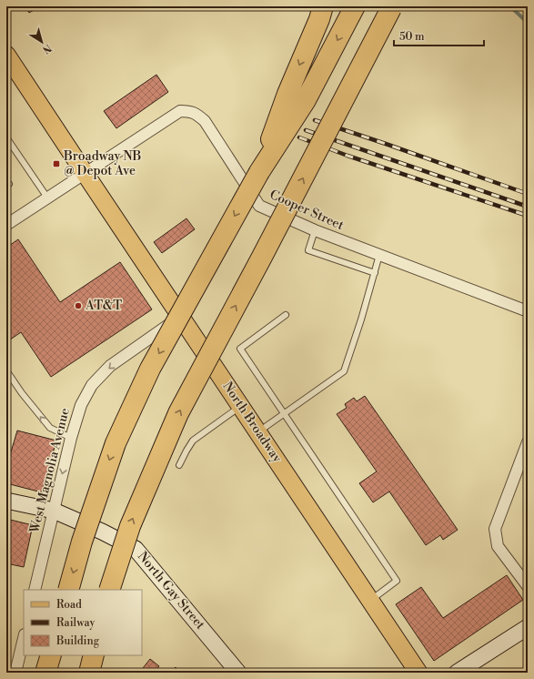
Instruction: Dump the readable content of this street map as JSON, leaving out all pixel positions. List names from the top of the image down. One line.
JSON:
{"streets":{"main road":["North Broadway","North Gay Street"],"street":["Cooper Street","West Magnolia Avenue"]},"crossings":[["Cooper Street","North Broadway"],["North Broadway","West Magnolia Avenue"],["West Magnolia Avenue","North Gay Street"]],"one_way":["West Magnolia Avenue"],"places":{"transit":["Broadway NB @ Depot Ave"],"other":["AT&T"]},"legend":["Road","Railway","Building"],"scale_bar":"50 m","north":"bottom right"}
